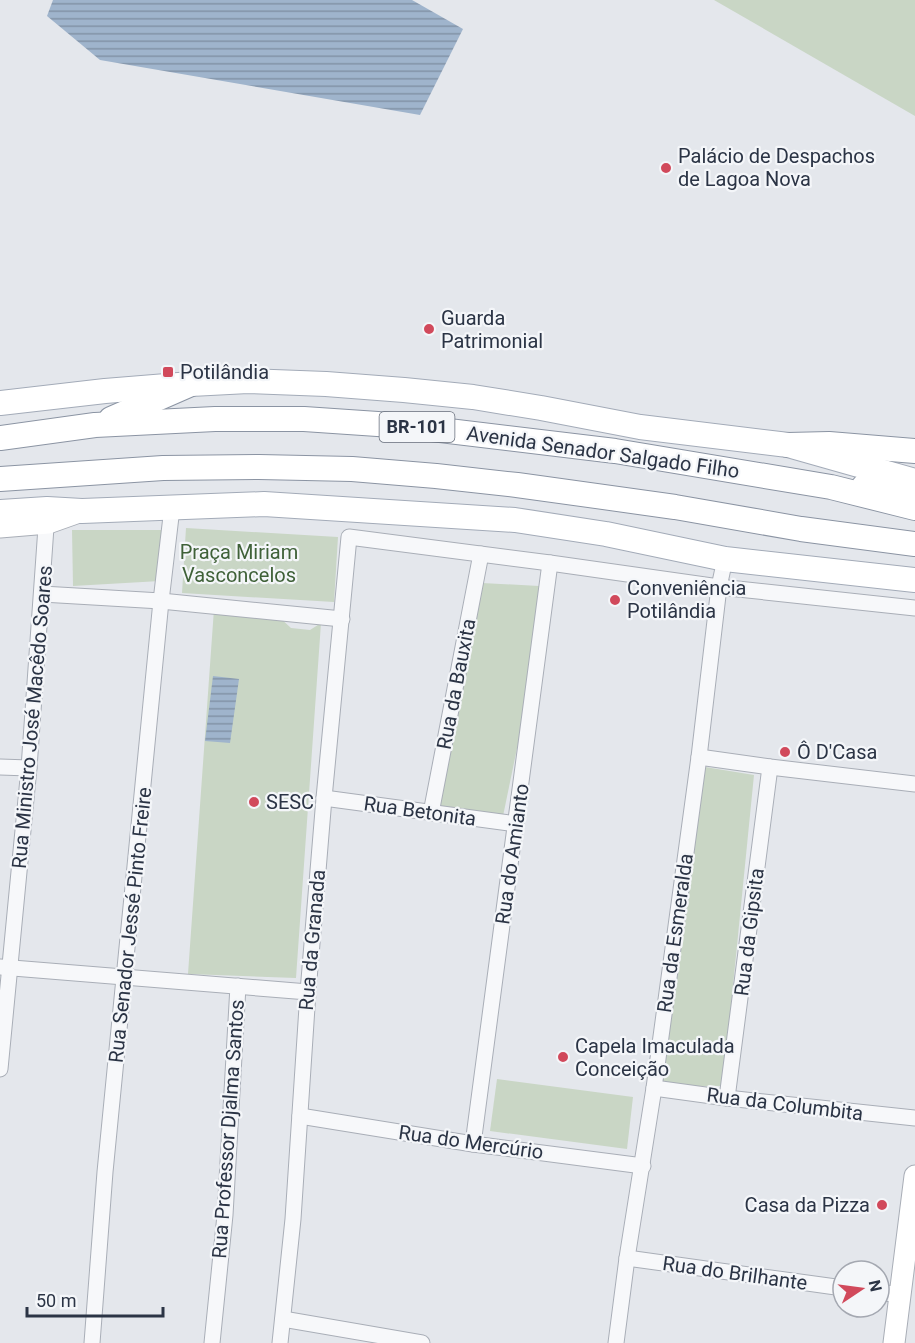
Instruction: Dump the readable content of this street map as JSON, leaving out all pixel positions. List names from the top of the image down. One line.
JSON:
{"streets":{"main road":["BR-101","Avenida Senador Salgado Filho"],"street":["Rua da Bauxita","Rua Ministro José Macêdo Soares","Rua Betonita","Rua do Amianto","Rua Senador Jessé Pinto Freire","Rua da Gipsita","Rua da Esmeralda","Rua da Granada","Rua da Columbita","Rua Professor Djalma Santos","Rua do Mercúrio","Rua do Brilhante"]},"crossings":[["Rua da Bauxita","Rua Betonita"],["Rua da Bauxita","Rua da Granada"],["Rua Betonita","Rua do Amianto"],["Rua Betonita","Rua da Granada"],["Rua do Amianto","Rua do Mercúrio"],["Rua da Gipsita","Rua da Columbita"],["Rua da Esmeralda","Rua da Columbita"],["Rua da Esmeralda","Rua do Mercúrio"],["Rua da Esmeralda","Rua do Brilhante"],["Rua da Granada","Rua do Mercúrio"]],"parks":["Praça Miriam Vasconcelos"],"places":{"other":["Palácio de Despachos de Lagoa Nova","Guarda Patrimonial","Conveniência Potilândia","Ô D'Casa","SESC","Capela Imaculada Conceição","Casa da Pizza"],"transit":["Potilândia"]},"scale_bar":"50 m","north":"right"}
